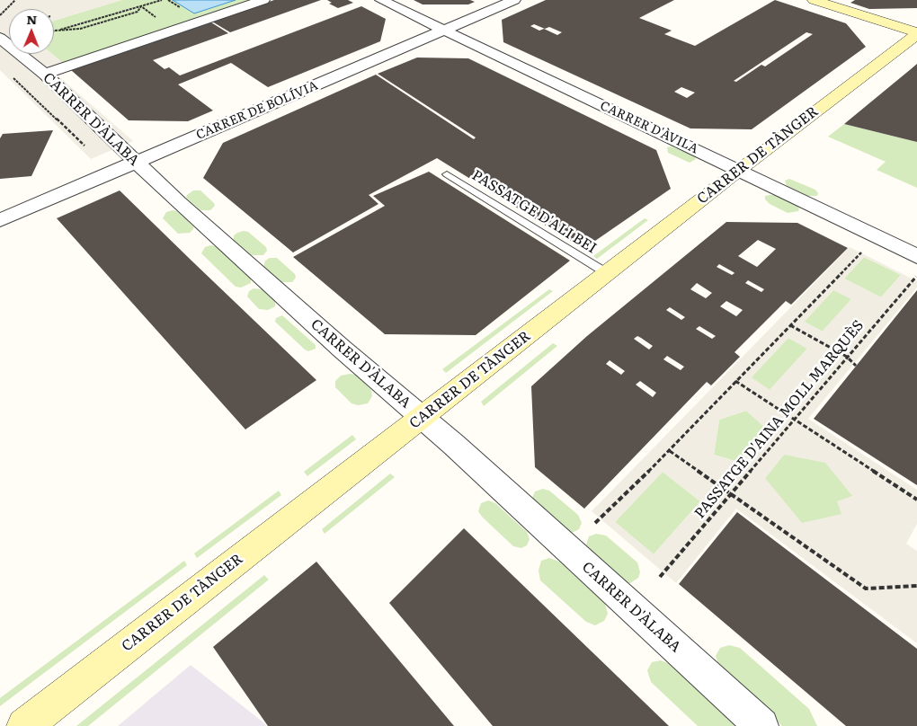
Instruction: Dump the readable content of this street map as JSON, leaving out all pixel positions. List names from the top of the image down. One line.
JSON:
{"streets":{"street":["CARRER DE BOLÍVIA","CARRER D'ÀLABA","CARRER D'ÀVILA","CARRER DE TÀNGER"],"lane":["PASSATGE D'ALI BEI"],"path":["PASSATGE D'AINA MOLL MARQUÈS"]},"crossings":[["CARRER DE BOLÍVIA","CARRER D'ÀLABA"],["CARRER DE BOLÍVIA","CARRER D'ÀVILA"],["CARRER D'ÀLABA","CARRER DE TÀNGER"],["CARRER D'ÀVILA","CARRER DE TÀNGER"],["CARRER DE TÀNGER","PASSATGE D'ALI BEI"]],"north":"top"}
